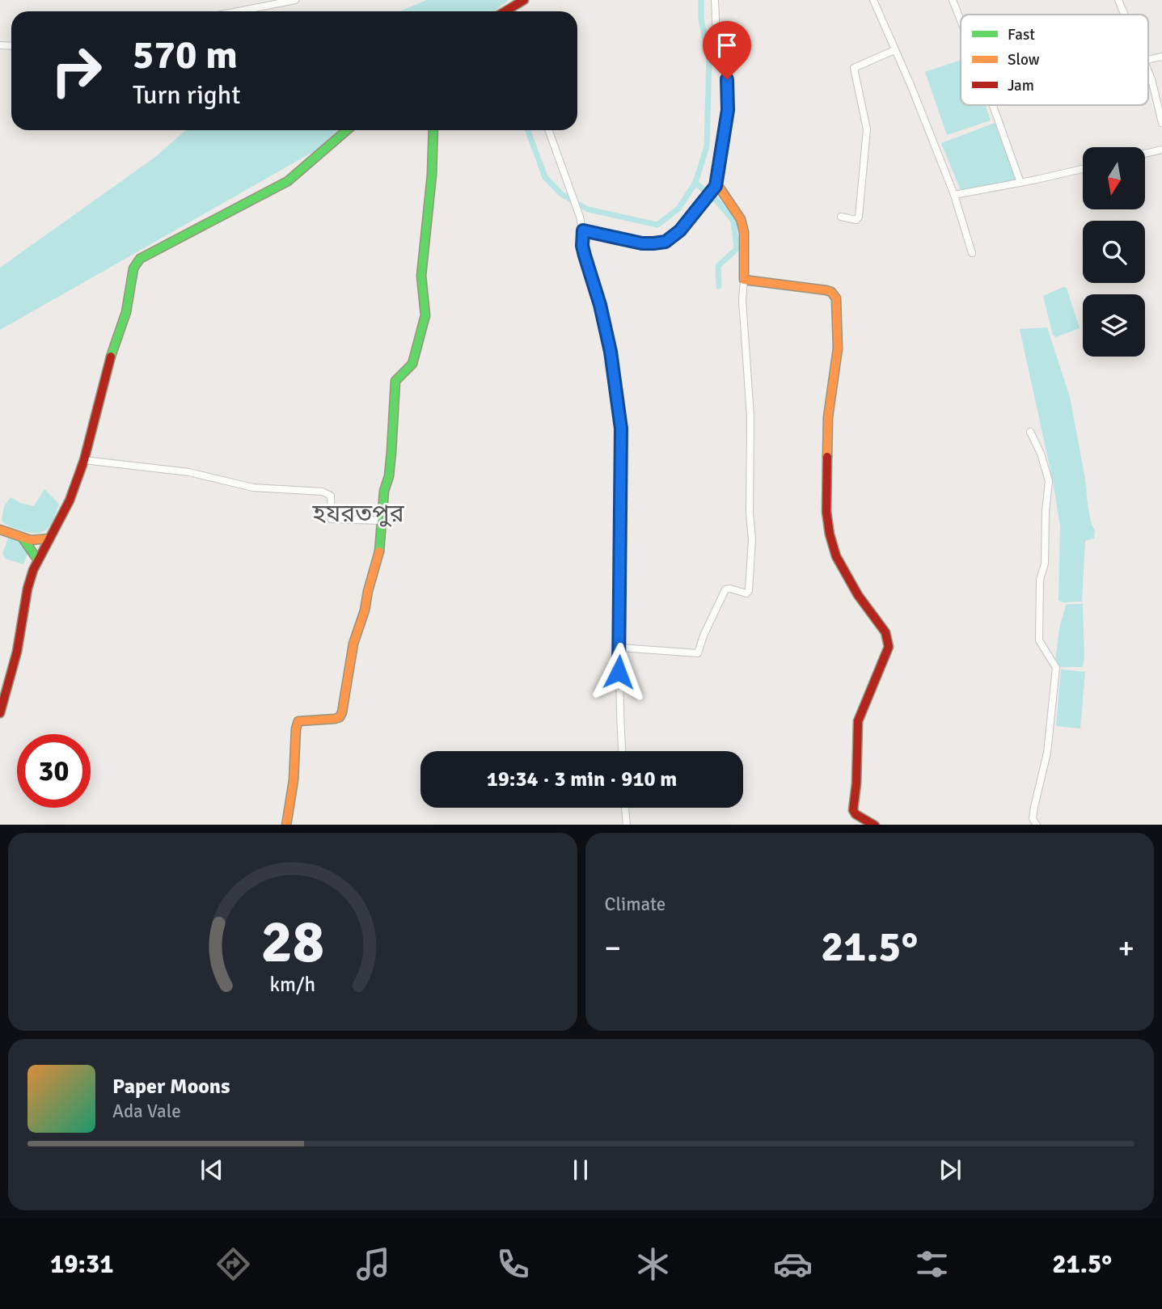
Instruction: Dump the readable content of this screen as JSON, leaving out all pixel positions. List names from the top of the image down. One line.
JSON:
{"districts":["হযরতপুর"],"legend":["Fast","Slow","Jam"],"north":"bottom","page":{"turn":["570 m","Turn right"],"limit":"30","trip":"19:34 · 3 min · 910 m","tile":"Climate","heat":["−","21.5°","+"],"song":["Paper Moons","Ada Vale"],"tabs":["19:31","21.5°"],"gauge":["28","km/h"]}}
